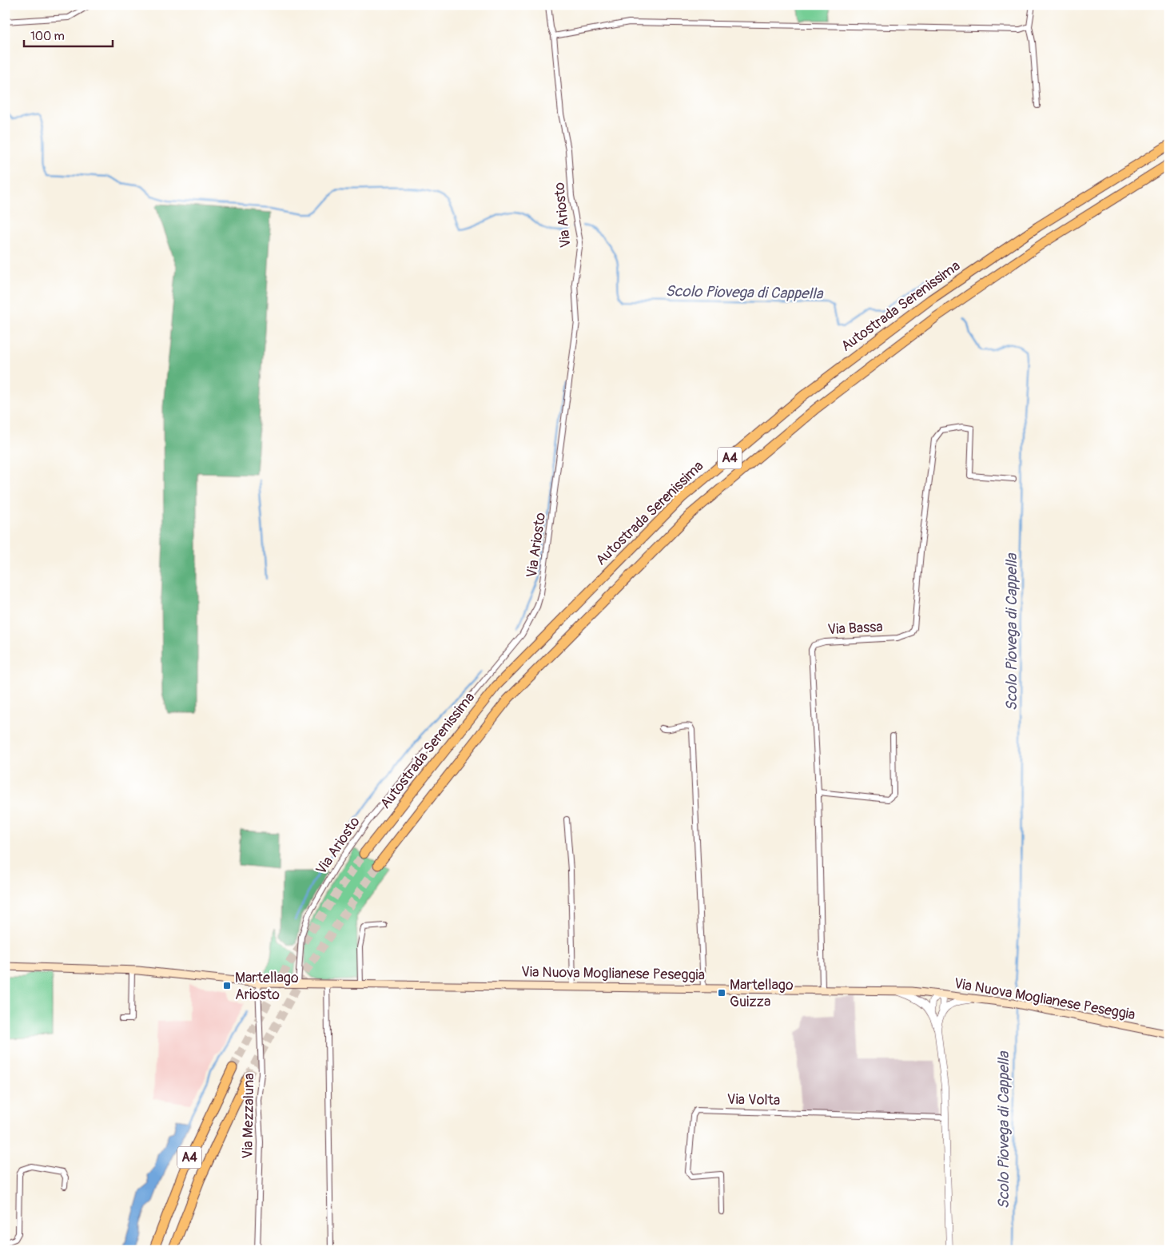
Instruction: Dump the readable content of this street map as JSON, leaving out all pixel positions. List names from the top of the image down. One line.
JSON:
{"streets":{"highway":["Autostrada Serenissima","A4"],"main road":["Via Nuova Moglianese Peseggia"],"street":["Via Ariosto","Via Bassa","Via Volta","Via Mezzaluna"]},"crossings":[["Via Ariosto","Via Nuova Moglianese Peseggia"],["Via Bassa","Via Nuova Moglianese Peseggia"],["Via Nuova Moglianese Peseggia","Via Mezzaluna"]],"water":["Scolo Piovega di Cappella"],"places":{"transit":["Martellago Ariosto","Martellago Guizza"]},"scale_bar":"100 m"}
